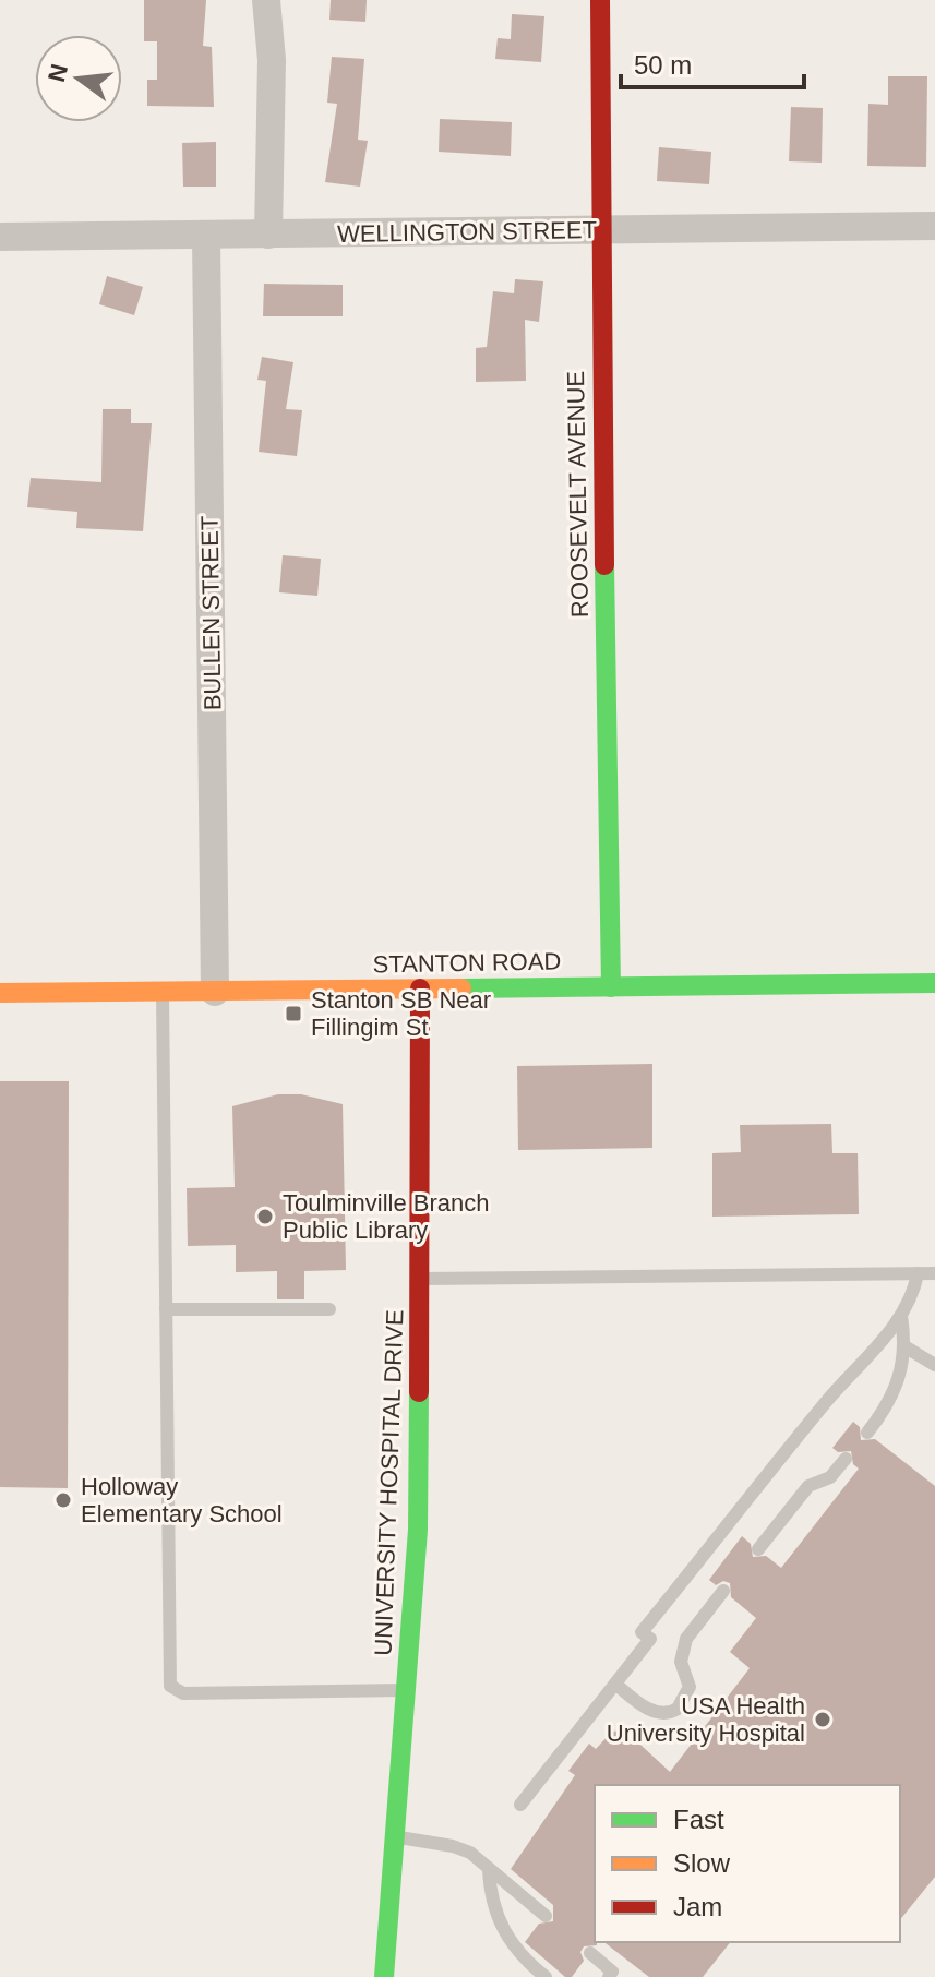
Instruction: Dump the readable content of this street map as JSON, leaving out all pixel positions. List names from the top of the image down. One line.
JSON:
{"streets":{"street":["WELLINGTON STREET","ROOSEVELT AVENUE","BULLEN STREET","STANTON ROAD","UNIVERSITY HOSPITAL DRIVE"]},"crossings":[["WELLINGTON STREET","ROOSEVELT AVENUE"],["WELLINGTON STREET","BULLEN STREET"],["ROOSEVELT AVENUE","STANTON ROAD"],["BULLEN STREET","STANTON ROAD"],["STANTON ROAD","UNIVERSITY HOSPITAL DRIVE"]],"places":{"transit":["Stanton SB Near Fillingim St"],"other":["Toulminville Branch Public Library","Holloway Elementary School","USA Health University Hospital"]},"legend":["Fast","Slow","Jam"],"scale_bar":"50 m","north":"left"}
